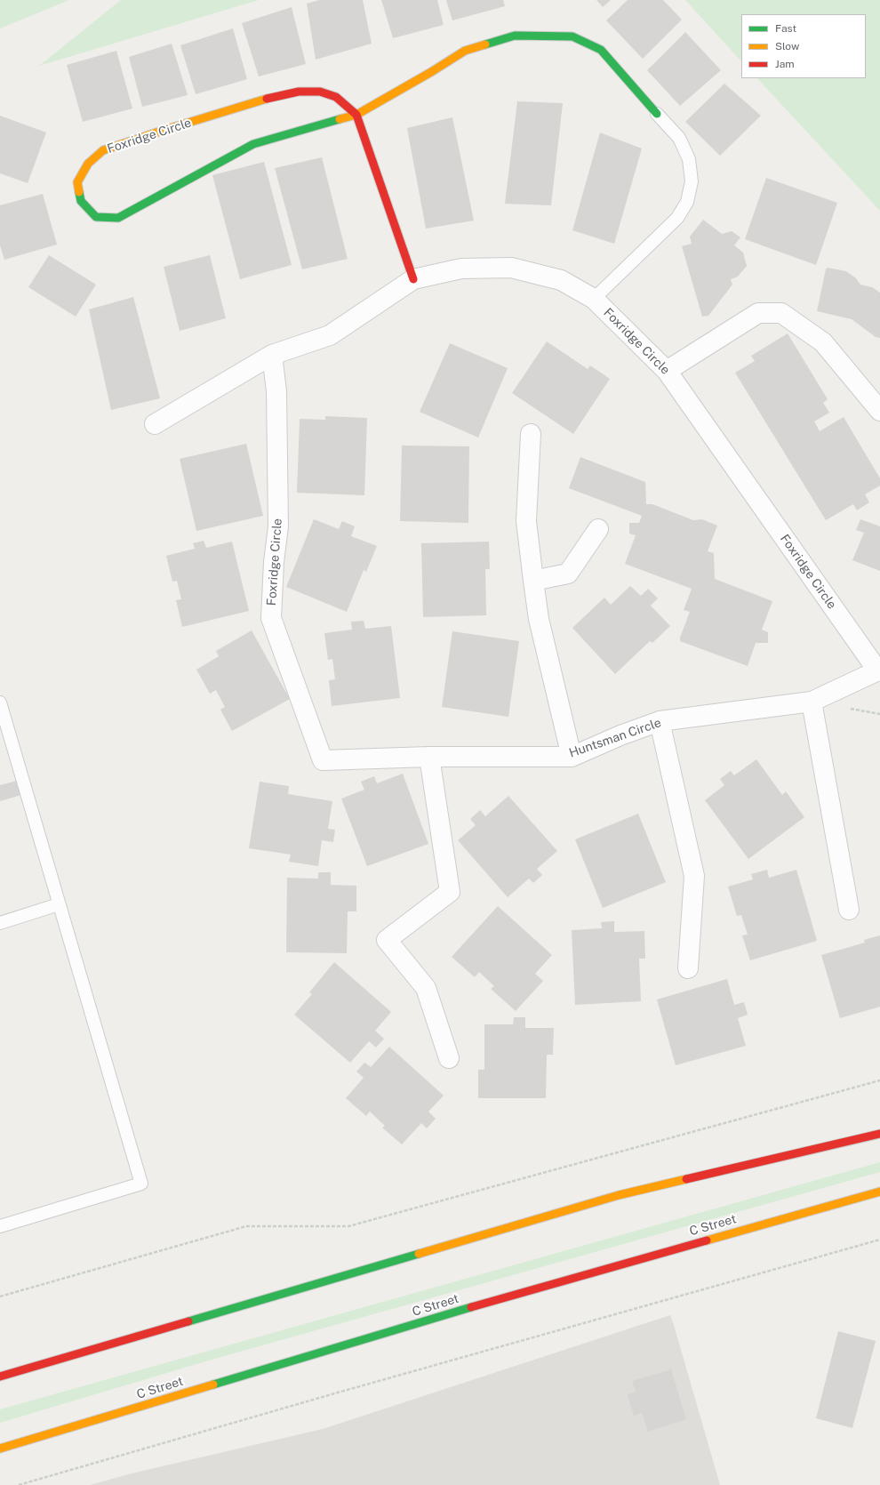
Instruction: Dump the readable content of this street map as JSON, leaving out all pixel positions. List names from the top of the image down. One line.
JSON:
{"streets":{"main road":["Foxridge Circle","C Street"],"street":["Huntsman Circle"]},"crossings":[["Foxridge Circle","Huntsman Circle"]],"legend":["Fast","Slow","Jam"]}
